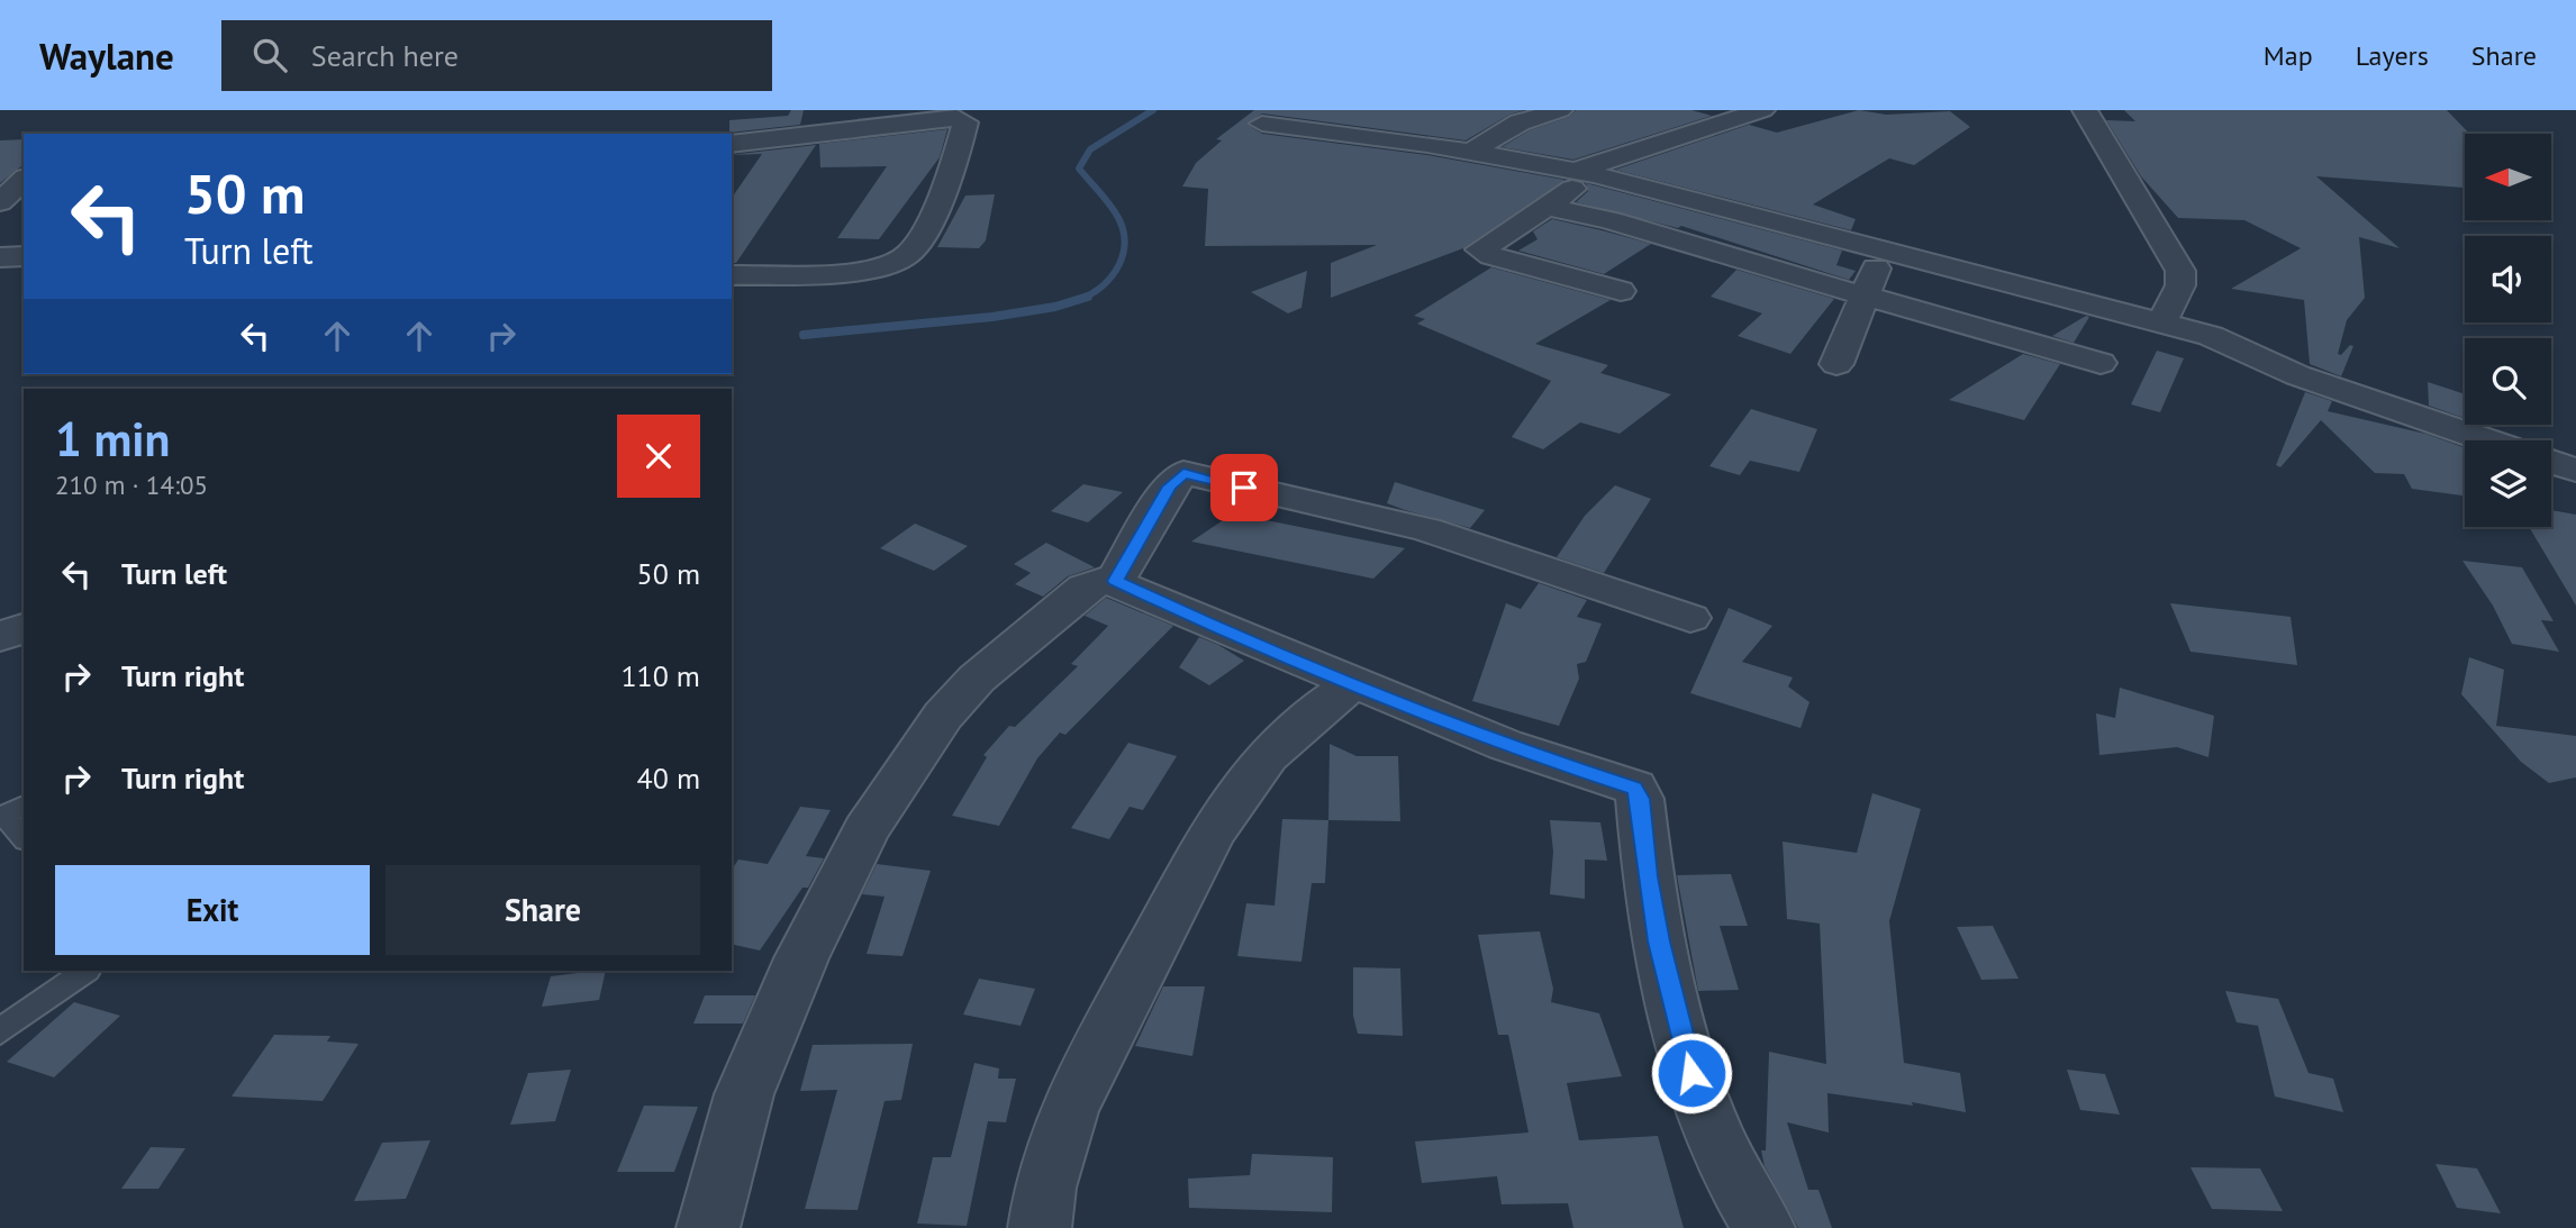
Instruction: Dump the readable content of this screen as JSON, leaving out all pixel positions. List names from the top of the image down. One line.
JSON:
{"north":"left","page":{"header":"Waylane","search":"Search here","nav":["Map","Layers","Share"],"turn":["50 m","Turn left"],"heading":["1 min","210 m · 14:05"],"list":[{"name":"Turn left","value":"50 m"},{"name":"Turn right","value":"110 m"},{"name":"Turn right","value":"40 m"}],"buttons":["Exit","Share"]}}
